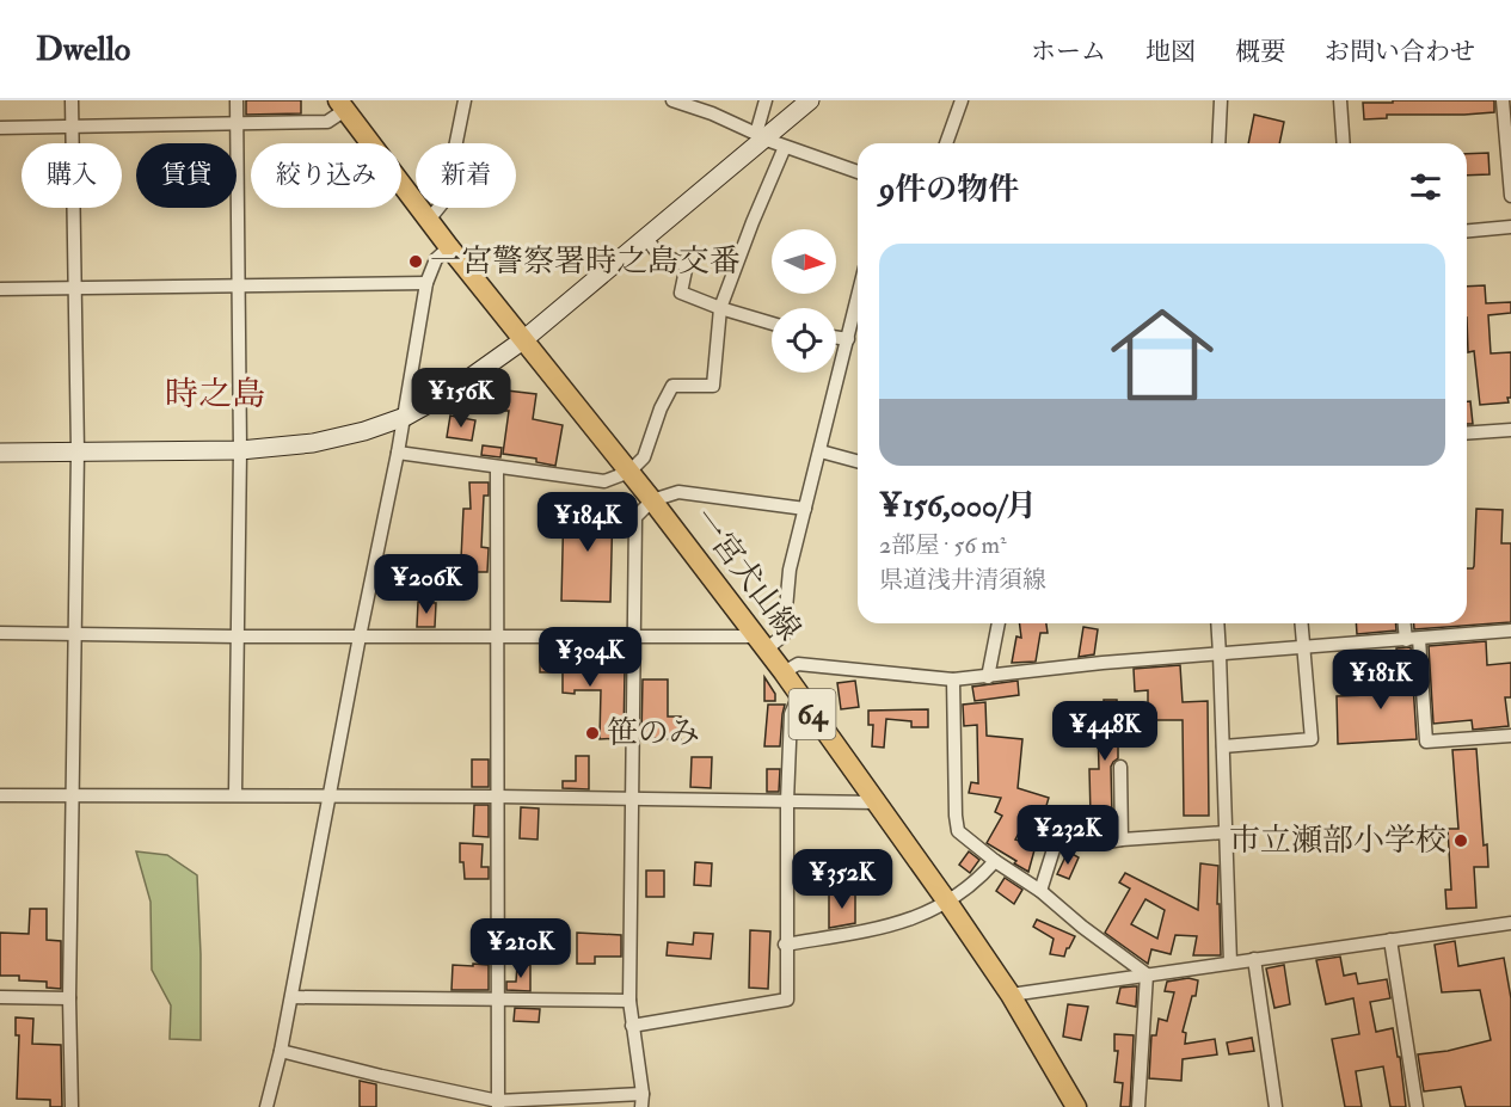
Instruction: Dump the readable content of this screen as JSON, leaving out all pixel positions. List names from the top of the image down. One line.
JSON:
{"streets":{"main road":["一宮犬山線","64"]},"districts":["時之島"],"places":["一宮警察署時之島交番","笹のみ","市立瀬部小学校"],"north":"right","page":{"header":"Dwello","nav":["ホーム","地図","概要","お問い合わせ"],"chip":["購入","賃貸","絞り込み","新着"],"heading":"9件の物件","list":[{"name":"¥156,000/月","note":"2部屋 · 56 m² · 県道浅井清須線"}],"price":["¥156K","¥184K","¥206K","¥304K","¥181K","¥448K","¥232K","¥352K","¥210K"]}}
